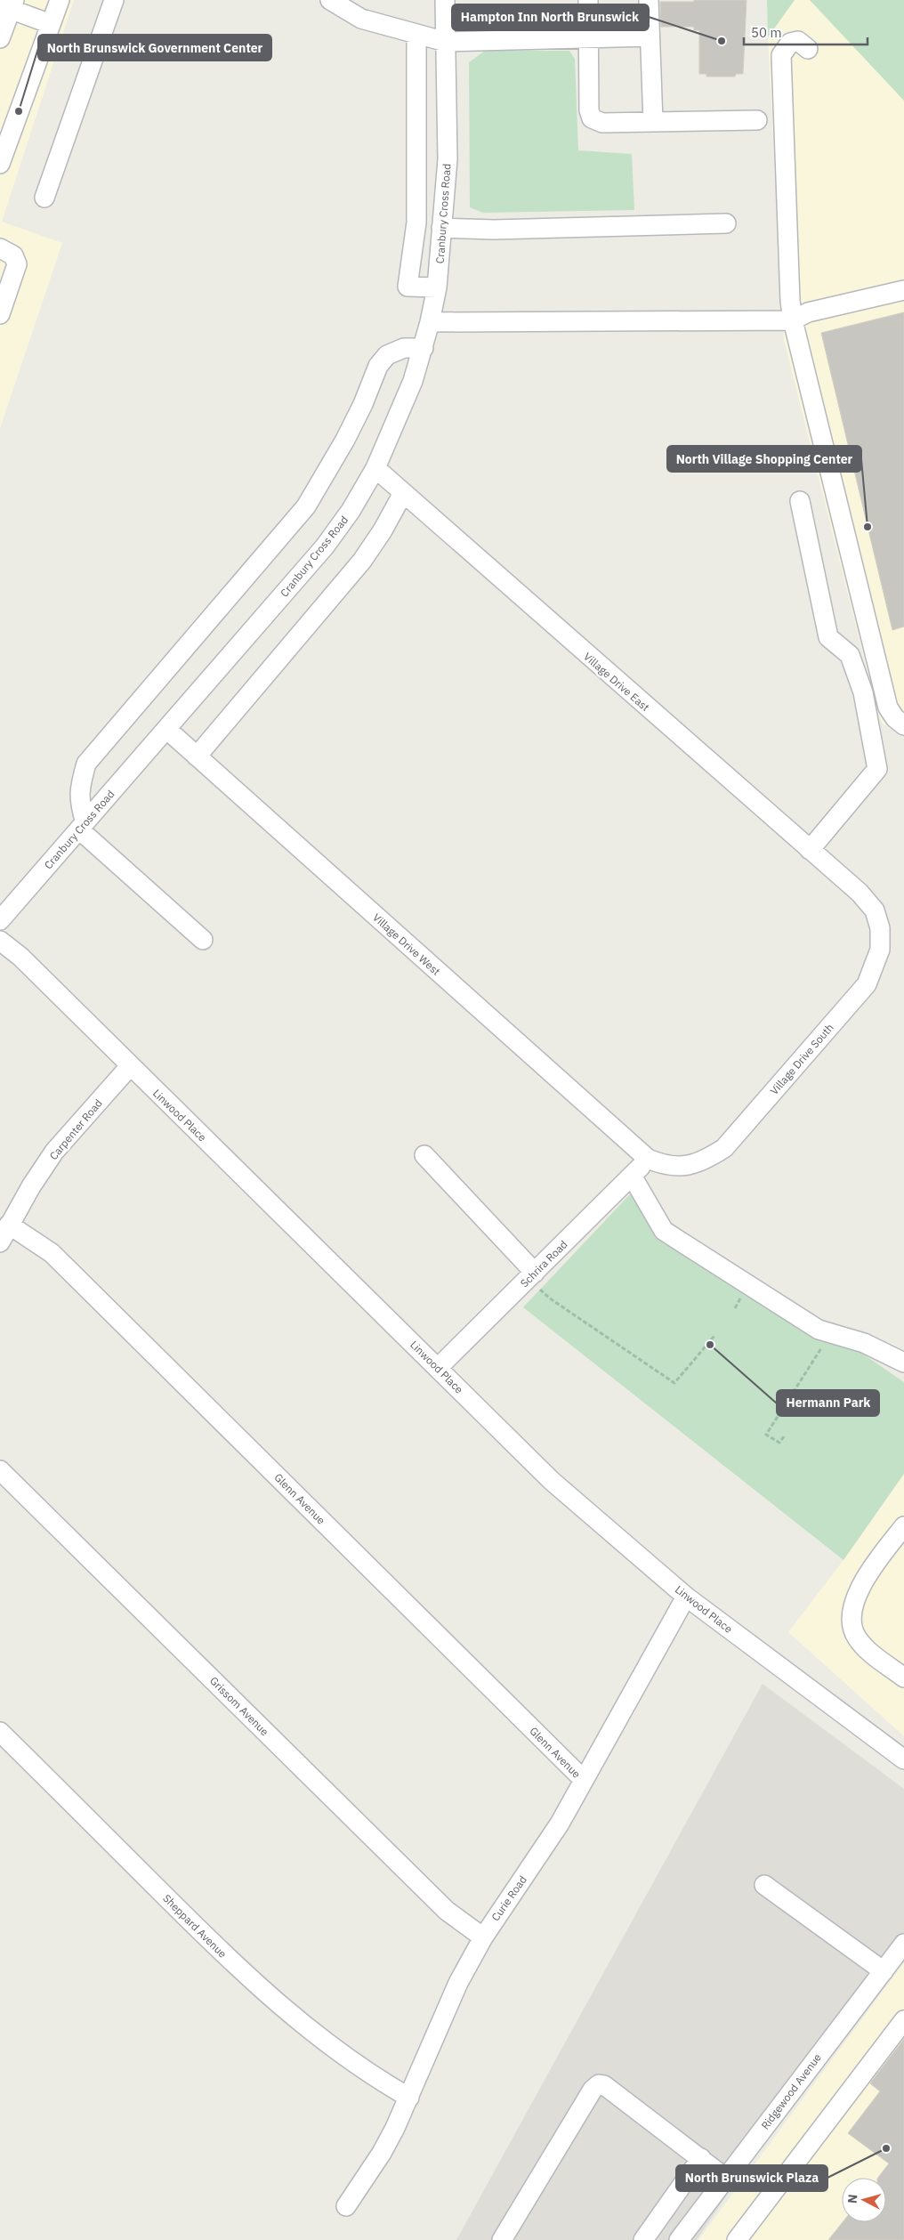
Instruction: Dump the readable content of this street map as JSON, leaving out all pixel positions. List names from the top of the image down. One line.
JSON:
{"streets":{"street":["Cranbury Cross Road","Village Drive East","Village Drive West","Village Drive South","Linwood Place","Carpenter Road","Schrira Road","Glenn Avenue","Grissom Avenue","Curie Road","Sheppard Avenue","Ridgewood Avenue"]},"crossings":[["Cranbury Cross Road","Village Drive East"],["Cranbury Cross Road","Village Drive West"],["Village Drive East","Village Drive South"],["Village Drive West","Village Drive South"],["Village Drive West","Schrira Road"],["Village Drive South","Schrira Road"],["Linwood Place","Carpenter Road"],["Linwood Place","Schrira Road"],["Linwood Place","Curie Road"],["Carpenter Road","Glenn Avenue"],["Glenn Avenue","Curie Road"],["Grissom Avenue","Curie Road"],["Curie Road","Sheppard Avenue"]],"places":["Hampton Inn North Brunswick","North Brunswick Government Center","North Village Shopping Center","Hermann Park","North Brunswick Plaza"],"scale_bar":"50 m","north":"left"}
